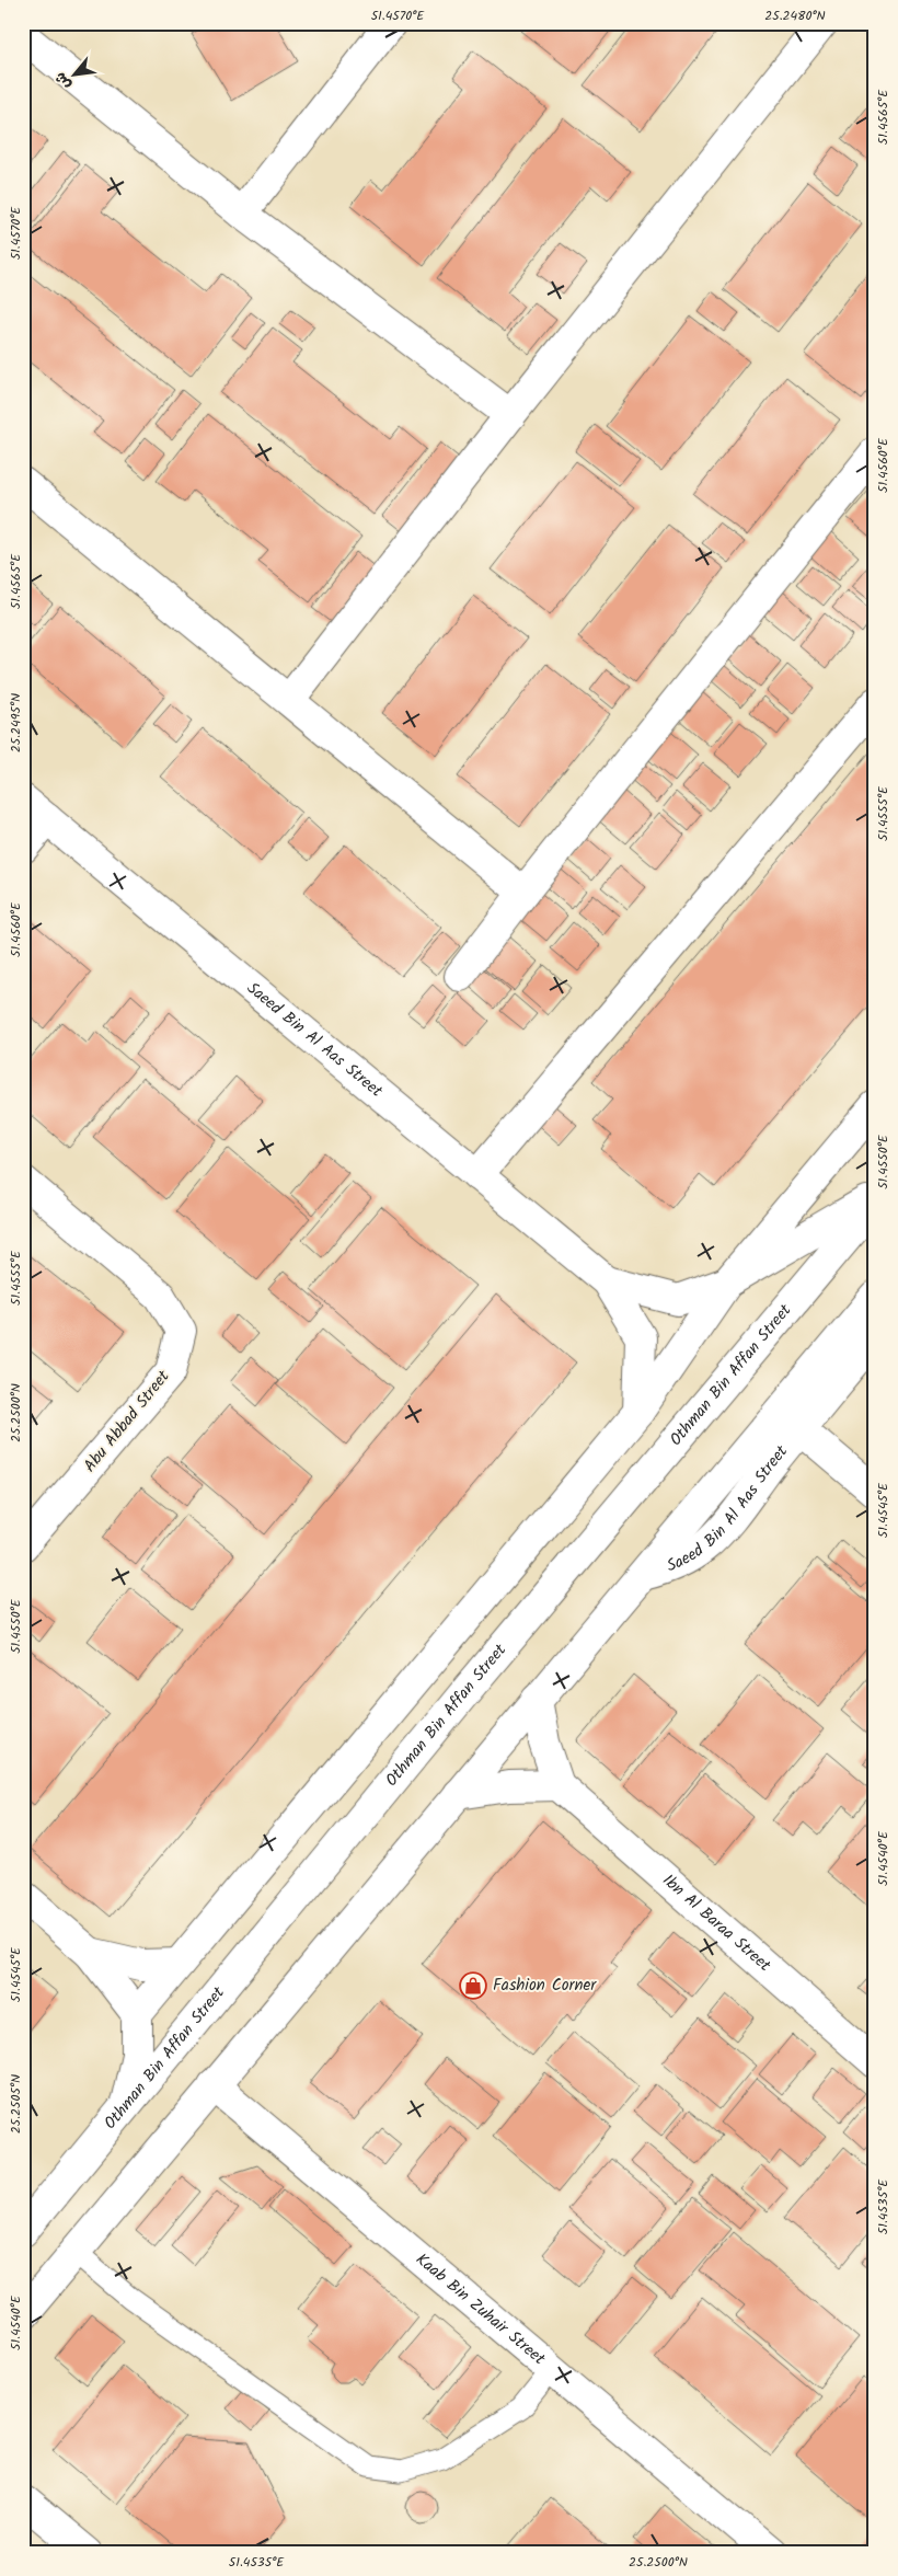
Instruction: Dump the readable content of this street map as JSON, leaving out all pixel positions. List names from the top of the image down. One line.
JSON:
{"streets":{"street":["Saeed Bin Al Aas Street","Othman Bin Affan Street","Abu Abbad Street","Ibn Al Baraa Street","Kaab Bin Zuhair Street"]},"places":{"shop":["Fashion Corner"]},"north":"bottom left","coordinates":["51.4570°E","25.2480°N","51.4565°E","51.4560°E","25.2495°N","51.4555°E","51.4550°E","25.2500°N","51.4545°E","51.4540°E","25.2505°N","51.4535°E"]}
